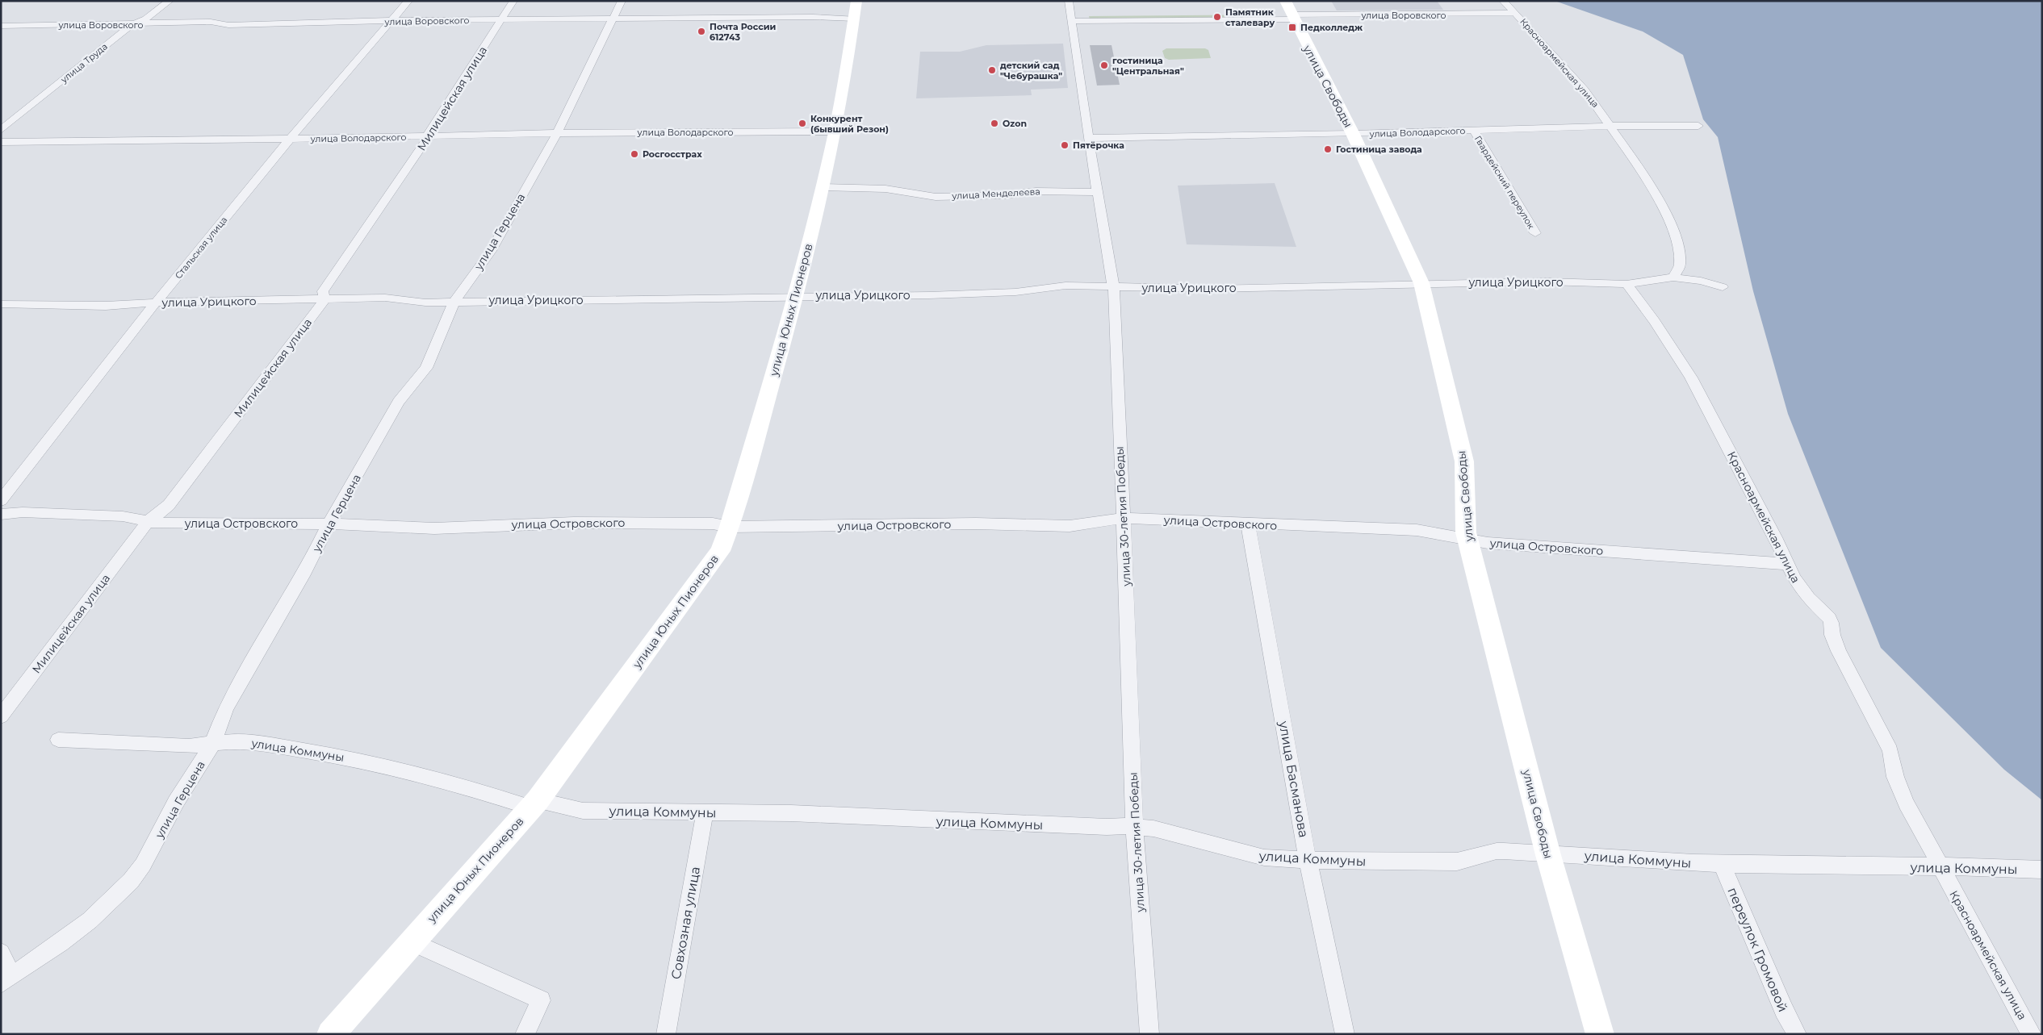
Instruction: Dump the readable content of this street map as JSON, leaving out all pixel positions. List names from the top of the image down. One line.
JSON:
{"streets":{"main road":["улица Свободы","улица Юных Пионеров"],"street":["улица Воровского","улица Труда","Красноармейская улица","Милицейская улица","улица Володарского","Гвардейский переулок","улица Менделеева","улица Герцена","Стальская улица","улица Урицкого","улица 30-летия Победы","улица Островского","улица Коммуны","улица Басманова","Совхозная улица","переулок Громовой"]},"crossings":[["улица Воровского","улица Труда"],["улица Воровского","Красноармейская улица"],["улица Воровского","улица Свободы"],["улица Воровского","Милицейская улица"],["улица Воровского","улица Герцена"],["улица Воровского","Стальская улица"],["улица Воровского","улица Юных Пионеров"],["улица Воровского","улица 30-летия Победы"],["Красноармейская улица","улица Володарского"],["Красноармейская улица","улица Урицкого"],["Красноармейская улица","улица Островского"],["Красноармейская улица","улица Коммуны"],["улица Свободы","улица Володарского"],["улица Свободы","улица Урицкого"],["улица Свободы","улица Островского"],["улица Свободы","улица Коммуны"],["Милицейская улица","улица Володарского"],["Милицейская улица","улица Урицкого"],["Милицейская улица","улица Островского"],["улица Володарского","Гвардейский переулок"],["улица Володарского","улица Герцена"],["улица Володарского","Стальская улица"],["улица Володарского","улица Юных Пионеров"],["улица Володарского","улица 30-летия Победы"],["улица Менделеева","улица Юных Пионеров"],["улица Менделеева","улица 30-летия Победы"],["улица Герцена","улица Урицкого"],["улица Герцена","улица Островского"],["улица Герцена","улица Коммуны"],["Стальская улица","улица Урицкого"],["улица Урицкого","улица Юных Пионеров"],["улица Урицкого","улица 30-летия Победы"],["улица Юных Пионеров","улица Островского"],["улица Юных Пионеров","улица Коммуны"],["улица 30-летия Победы","улица Островского"],["улица 30-летия Победы","улица Коммуны"],["улица Островского","улица Басманова"],["улица Коммуны","улица Басманова"],["улица Коммуны","Совхозная улица"],["улица Коммуны","переулок Громовой"]],"places":{"other":["Памятник сталевару","Почта России 612743","гостиница \"Центральная\"","детский сад \"Чебурашка\"","Конкурент (бывший Резон)","Ozon","Пятёрочка","Гостиница завода","Росгосстрах"],"transit":["Педколледж"]}}
